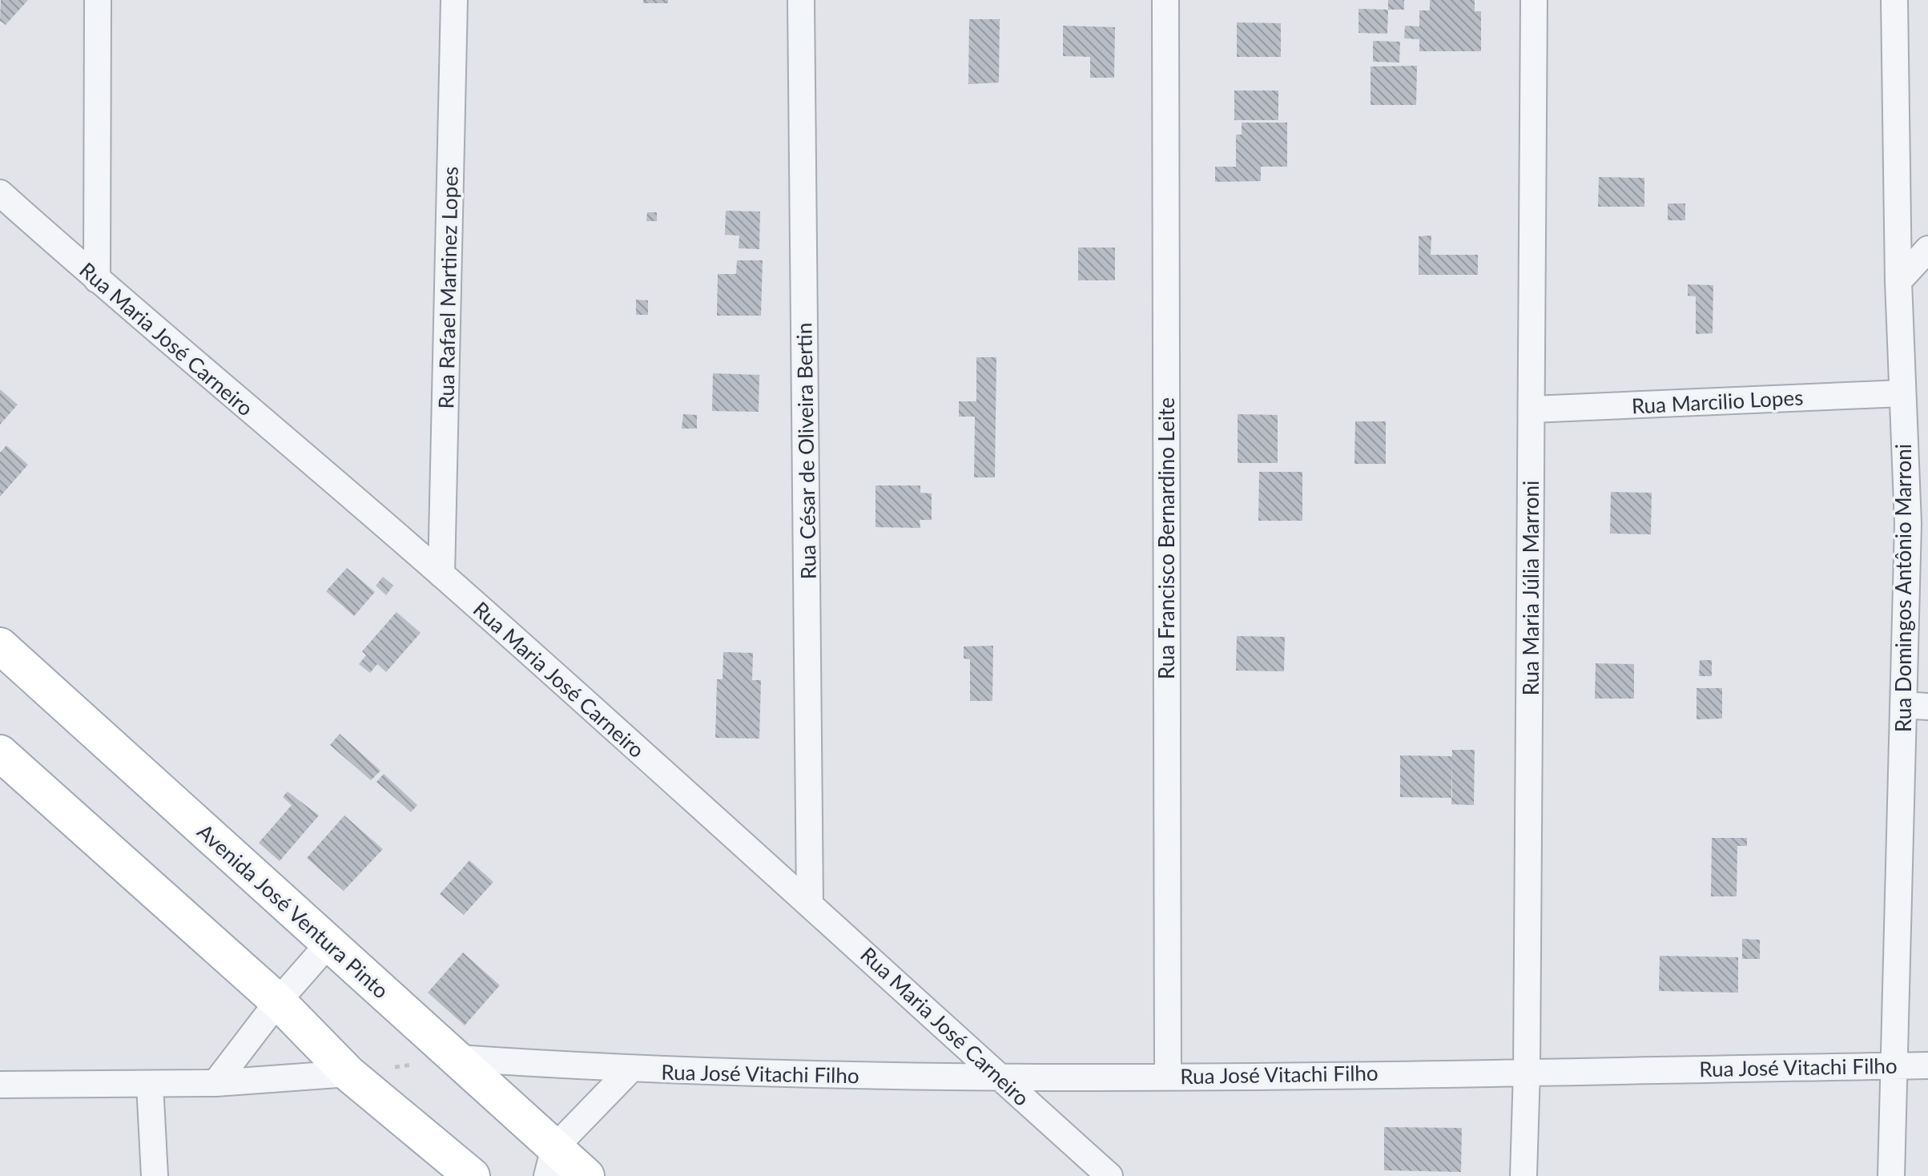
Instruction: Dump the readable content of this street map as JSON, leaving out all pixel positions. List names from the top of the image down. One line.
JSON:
{"streets":{"main road":["Avenida José Ventura Pinto"],"street":["Rua Rafael Martinez Lopes","Rua Maria José Carneiro","Rua Marcilio Lopes","Rua César de Oliveira Bertin","Rua Francisco Bernardino Leite","Rua Maria Júlia Marroni","Rua Domingos Antônio Marroni","Rua José Vitachi Filho"]},"crossings":[["Rua Rafael Martinez Lopes","Rua Maria José Carneiro"],["Rua Maria José Carneiro","Rua César de Oliveira Bertin"],["Rua Maria José Carneiro","Rua José Vitachi Filho"],["Rua Marcilio Lopes","Rua Maria Júlia Marroni"],["Rua Marcilio Lopes","Rua Domingos Antônio Marroni"],["Rua Francisco Bernardino Leite","Rua José Vitachi Filho"],["Rua Maria Júlia Marroni","Rua José Vitachi Filho"],["Rua Domingos Antônio Marroni","Rua José Vitachi Filho"],["Avenida José Ventura Pinto","Rua José Vitachi Filho"]]}
